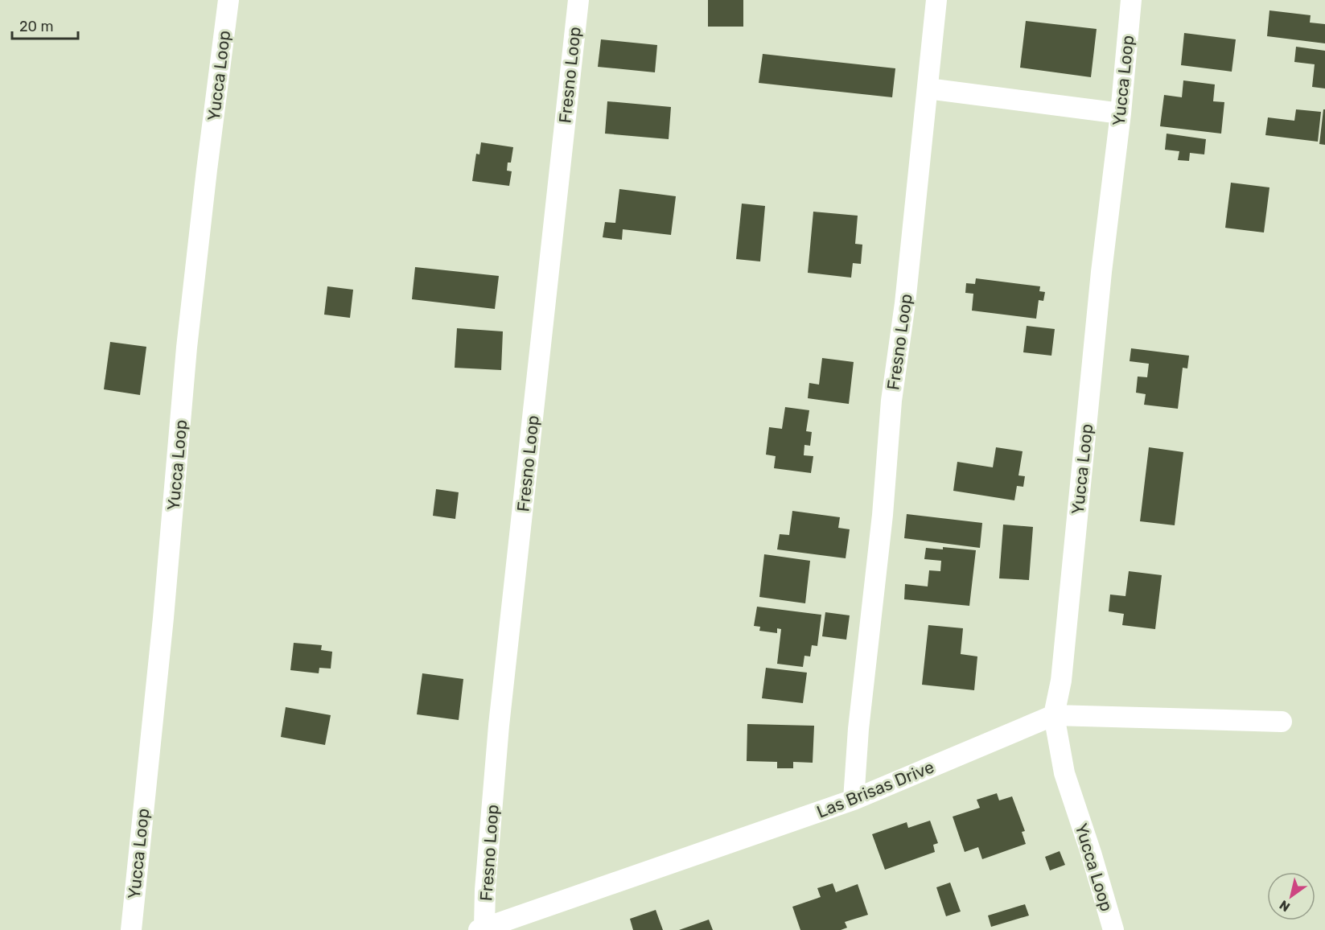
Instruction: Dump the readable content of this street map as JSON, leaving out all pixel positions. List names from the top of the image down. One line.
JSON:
{"streets":{"street":["Fresno Loop","Yucca Loop","Las Brisas Drive"]},"crossings":[["Fresno Loop","Las Brisas Drive"],["Yucca Loop","Las Brisas Drive"]],"scale_bar":"20 m","north":"bottom left"}
